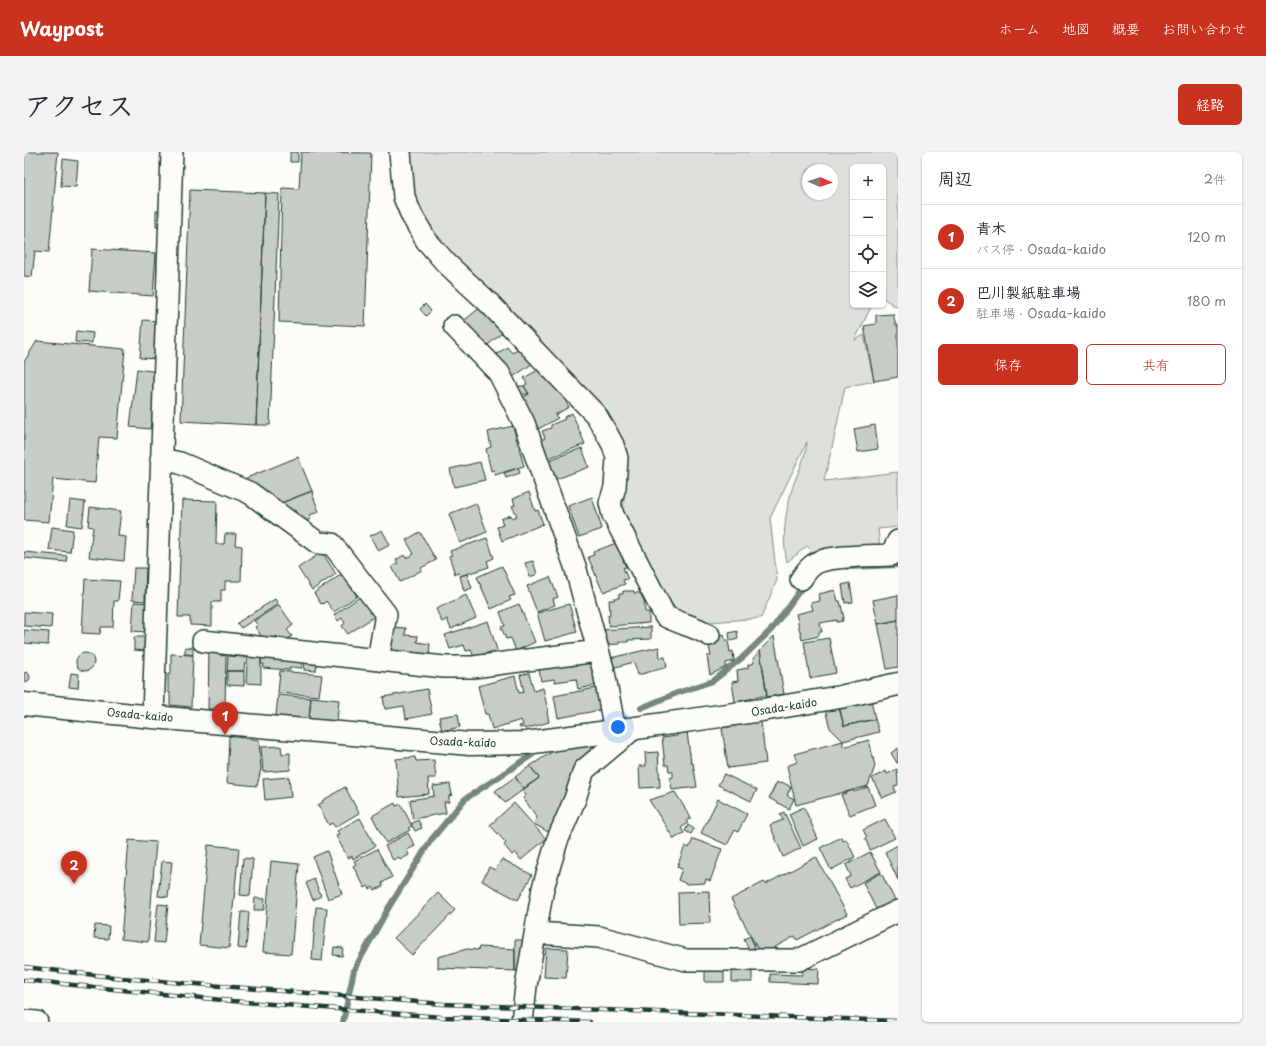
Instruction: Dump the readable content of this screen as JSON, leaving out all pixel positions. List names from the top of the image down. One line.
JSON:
{"streets":{"main road":["Osada-kaido"]},"north":"right","page":{"header":"Waypost","nav":["ホーム","地図","概要","お問い合わせ"],"title":"アクセス","buttons":["経路",["保存","共有"]],"heading":["周辺","2件"],"map_buttons":["+","−"],"list":[{"mark":"1","name":"青木","note":"バス停 · Osada-kaido","value":"120 m"},{"mark":"2","name":"巴川製紙駐車場","note":"駐車場 · Osada-kaido","value":"180 m"}],"pins":["1","2"]}}
